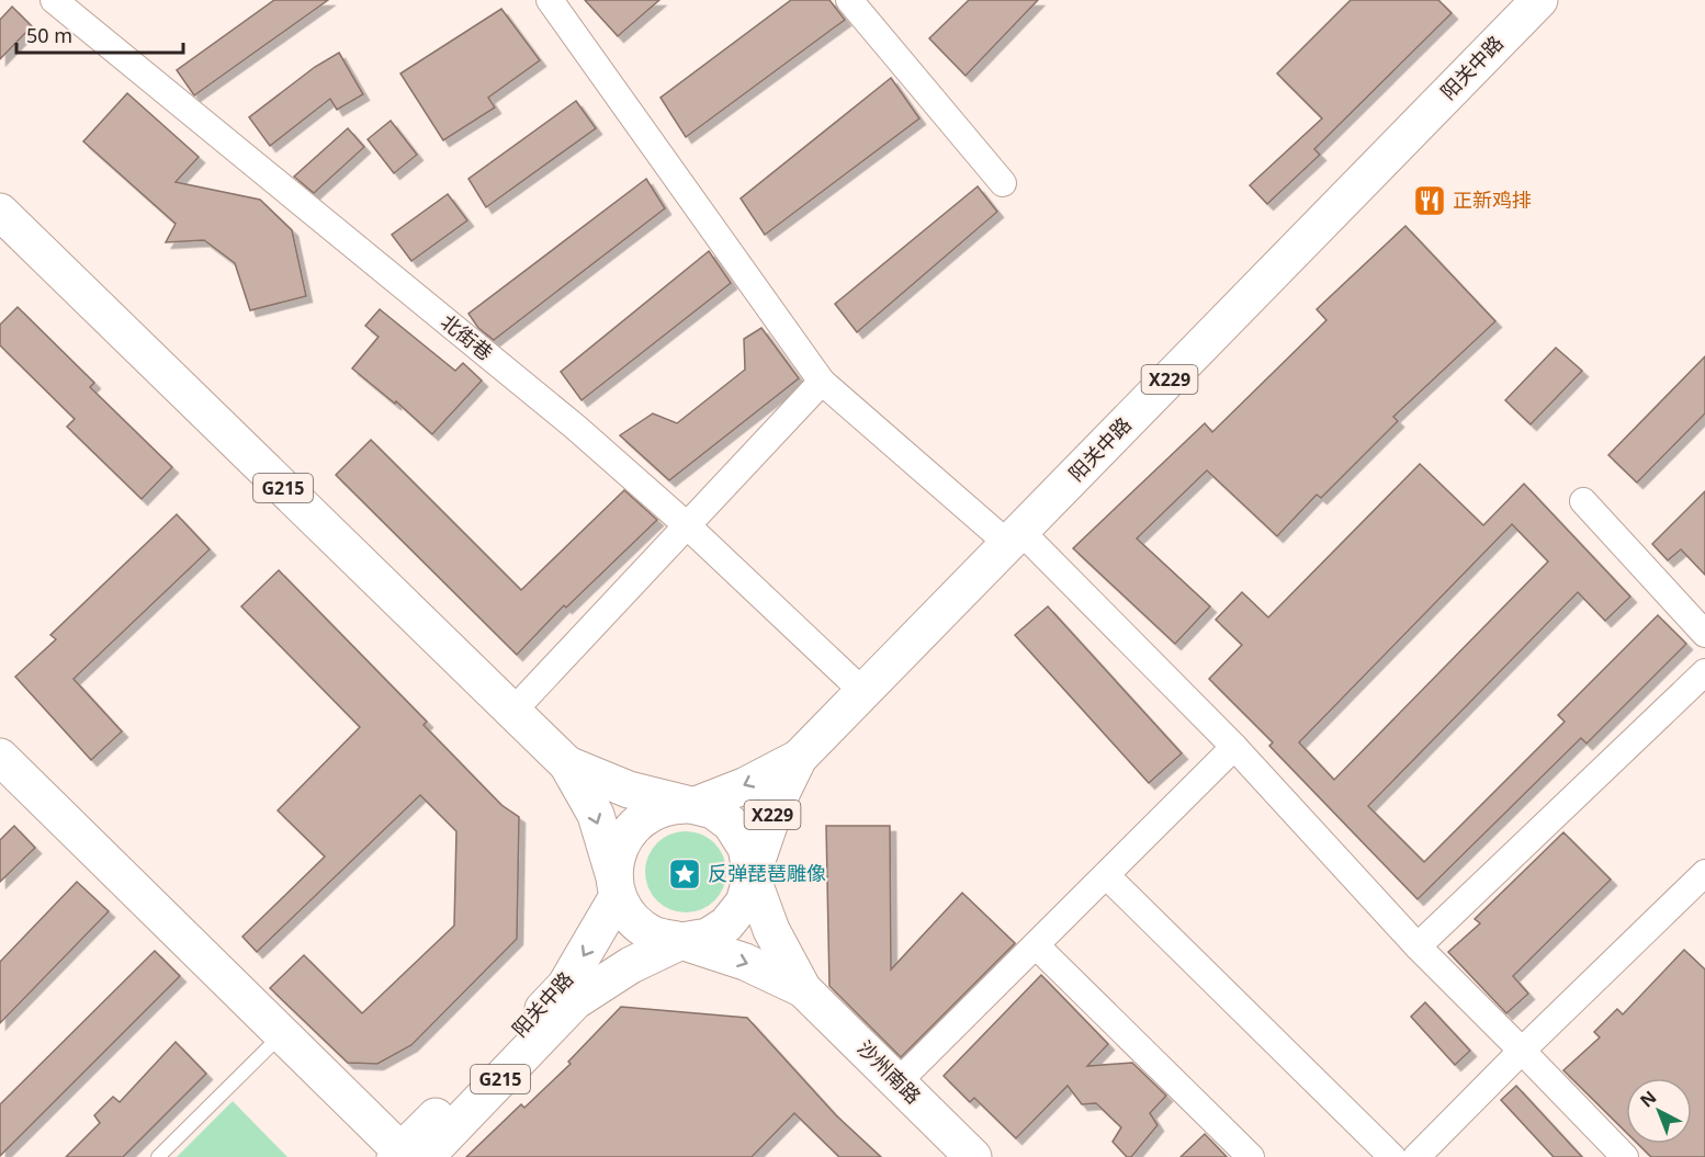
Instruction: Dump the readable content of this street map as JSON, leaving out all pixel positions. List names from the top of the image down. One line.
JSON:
{"streets":{"main road":["阳关中路","X229","G215","沙州南路"],"street":["北街巷"]},"crossings":[["阳关中路","北街巷"],["阳关中路","X229"],["阳关中路","G215"],["X229","G215"]],"places":{"restaurant":["正新鸡排"],"place":["反弹琵琶雕像"]},"scale_bar":"50 m","north":"top left"}
